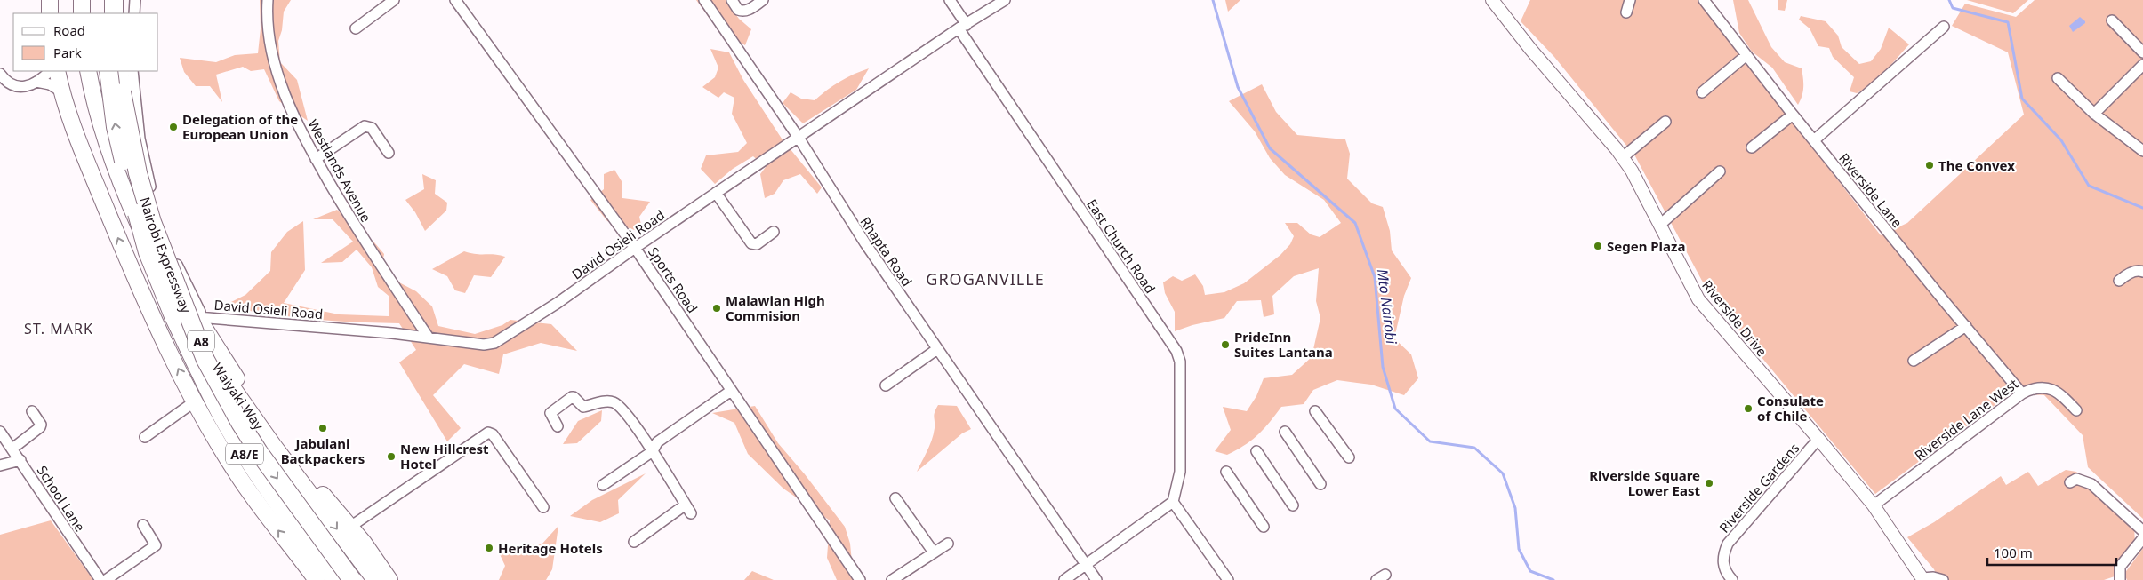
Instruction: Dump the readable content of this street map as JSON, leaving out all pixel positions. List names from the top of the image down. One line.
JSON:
{"streets":{"highway":["Nairobi Expressway","A8","Waiyaki Way","A8/E"],"street":["Westlands Avenue","Riverside Lane","David Osieli Road","East Church Road","Rhapta Road","Sports Road","Riverside Drive","Riverside Lane West","Riverside Gardens","School Lane"]},"crossings":[["Westlands Avenue","David Osieli Road"],["Riverside Lane","Riverside Lane West"],["David Osieli Road","East Church Road"],["David Osieli Road","Rhapta Road"],["David Osieli Road","Sports Road"],["Riverside Drive","Riverside Lane West"],["Riverside Drive","Riverside Gardens"]],"districts":["GROGANVILLE","ST. MARK"],"water":["Mto Nairobi"],"places":["Delegation of the European Union","The Convex","Segen Plaza","Malawian High Commision","PrideInn Suites Lantana","Consulate of Chile","Jabulani Backpackers","New Hillcrest Hotel","Riverside Square Lower East","Heritage Hotels"],"legend":["Road","Park"],"scale_bar":"100 m"}
